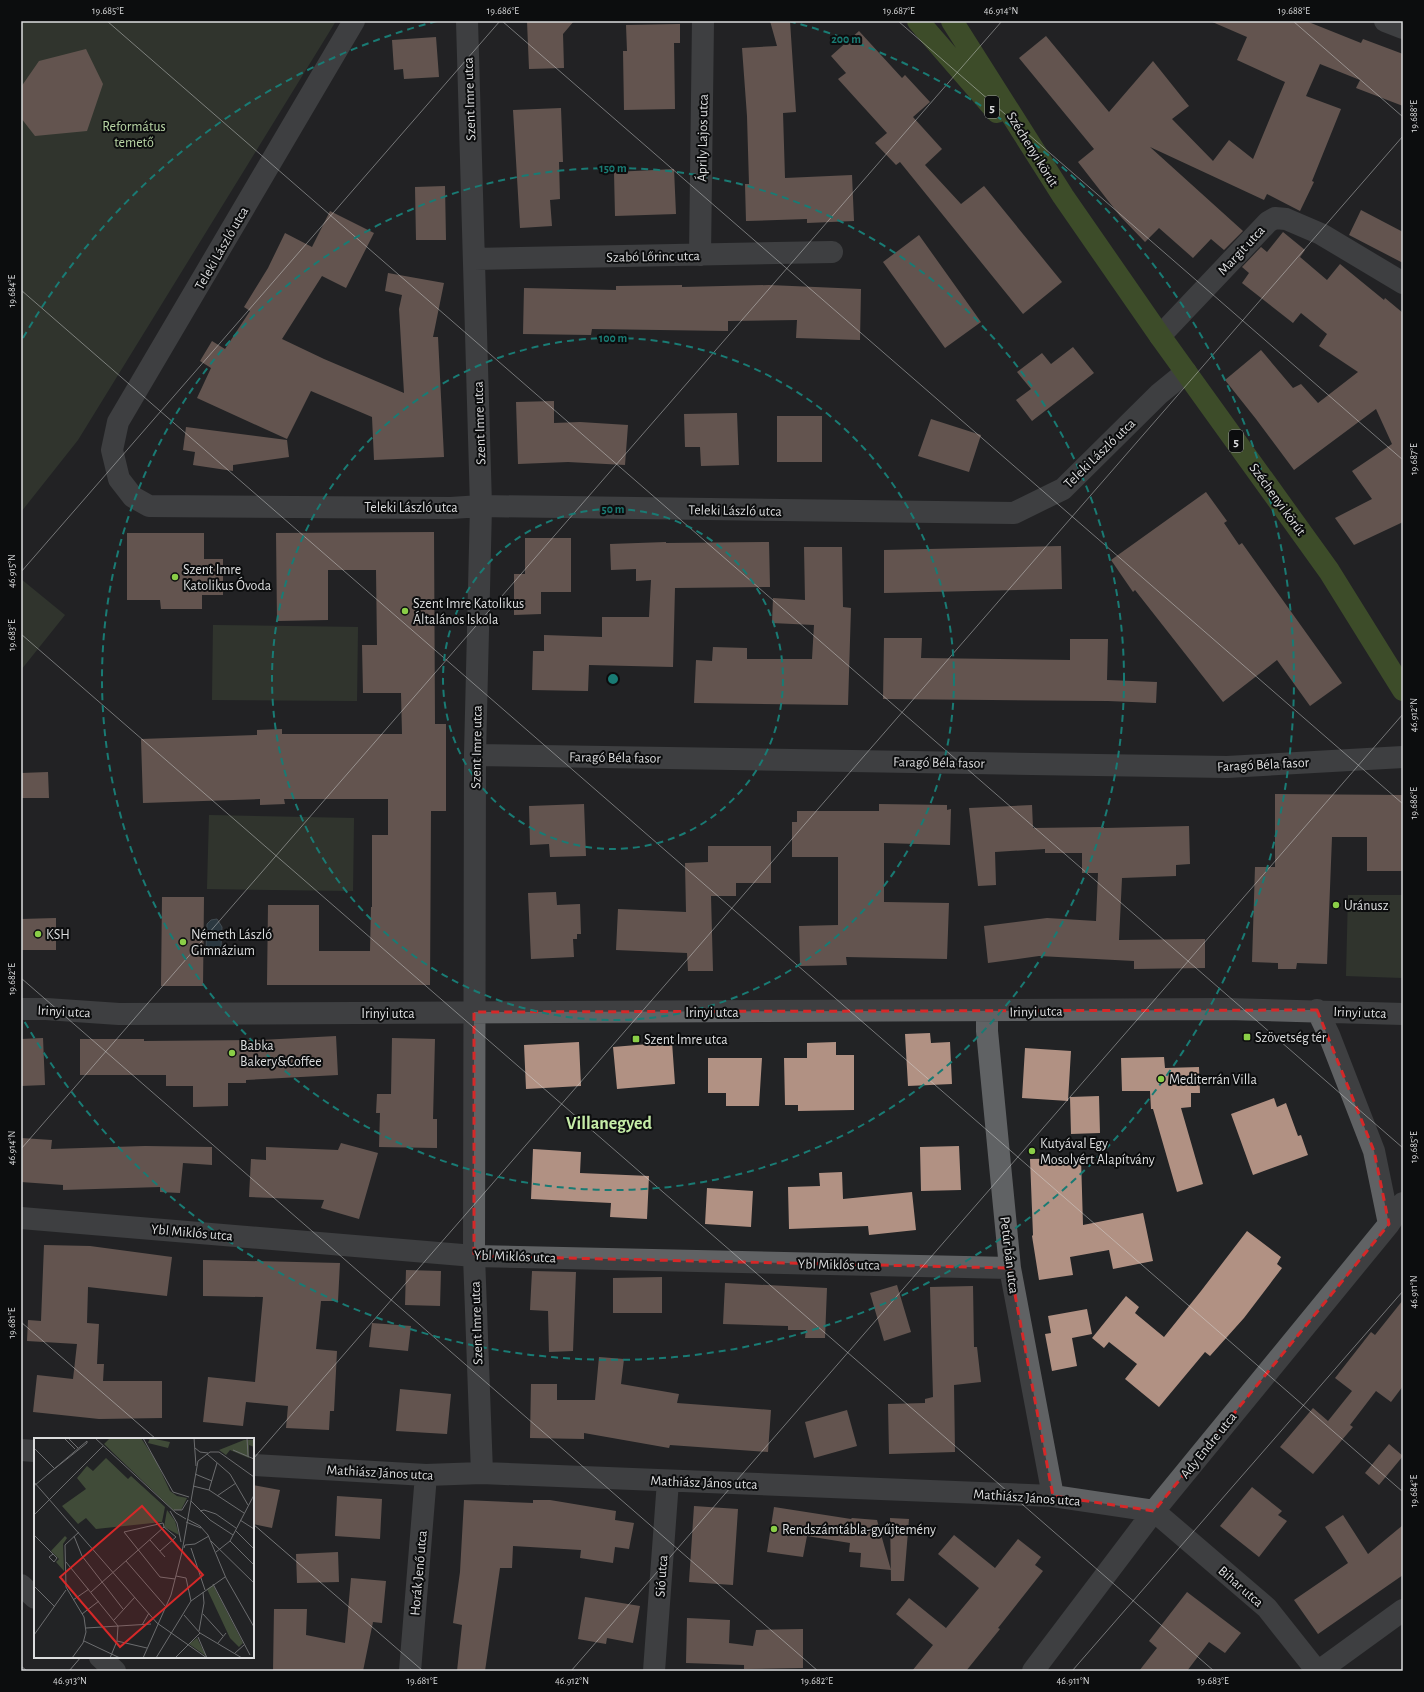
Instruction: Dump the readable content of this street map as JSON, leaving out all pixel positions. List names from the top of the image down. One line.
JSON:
{"streets":{"main road":["5","Széchenyi körút"],"street":["Szent Imre utca","Áprily Lajos utca","Teleki László utca","Margit utca","Szabó Lőrinc utca","Faragó Béla fasor","Irinyi utca","Ybl Miklós utca","Petúr bán utca","Ady Endre utca","Mathiász János utca","Horák Jenő utca","Sió utca","Bihar utca"]},"crossings":[["Szent Imre utca","Teleki László utca"],["Szent Imre utca","Szabó Lőrinc utca"],["Szent Imre utca","Faragó Béla fasor"],["Szent Imre utca","Irinyi utca"],["Szent Imre utca","Ybl Miklós utca"],["Szent Imre utca","Mathiász János utca"],["Áprily Lajos utca","Szabó Lőrinc utca"],["Széchenyi körút","Teleki László utca"],["Széchenyi körút","Margit utca"],["Irinyi utca","Petúr bán utca"],["Ybl Miklós utca","Petúr bán utca"],["Petúr bán utca","Mathiász János utca"],["Ady Endre utca","Mathiász János utca"],["Ady Endre utca","Bihar utca"],["Mathiász János utca","Horák Jenő utca"],["Mathiász János utca","Sió utca"],["Mathiász János utca","Bihar utca"]],"districts":["Villanegyed"],"parks":["Református temető"],"places":{"other":["Szent Imre Katolikus Óvoda","Szent Imre Katolikus Általános Iskola","Uránusz","KSH","Németh László Gimnázium","Babka Bakery&Coffee","Mediterrán Villa","Kutyával Egy Mosolyért Alapítvány","Rendszámtábla-gyűjtemény"],"transit":["Szövetség tér","Szent Imre utca"]},"coordinates":["19.685°E","19.686°E","19.687°E","46.914°N","19.688°E","19.684°E","46.915°N","19.683°E","46.912°N","19.682°E","46.911°N","19.681°E","46.913°N"],"rings":["200 m","150 m","100 m","50 m"]}
